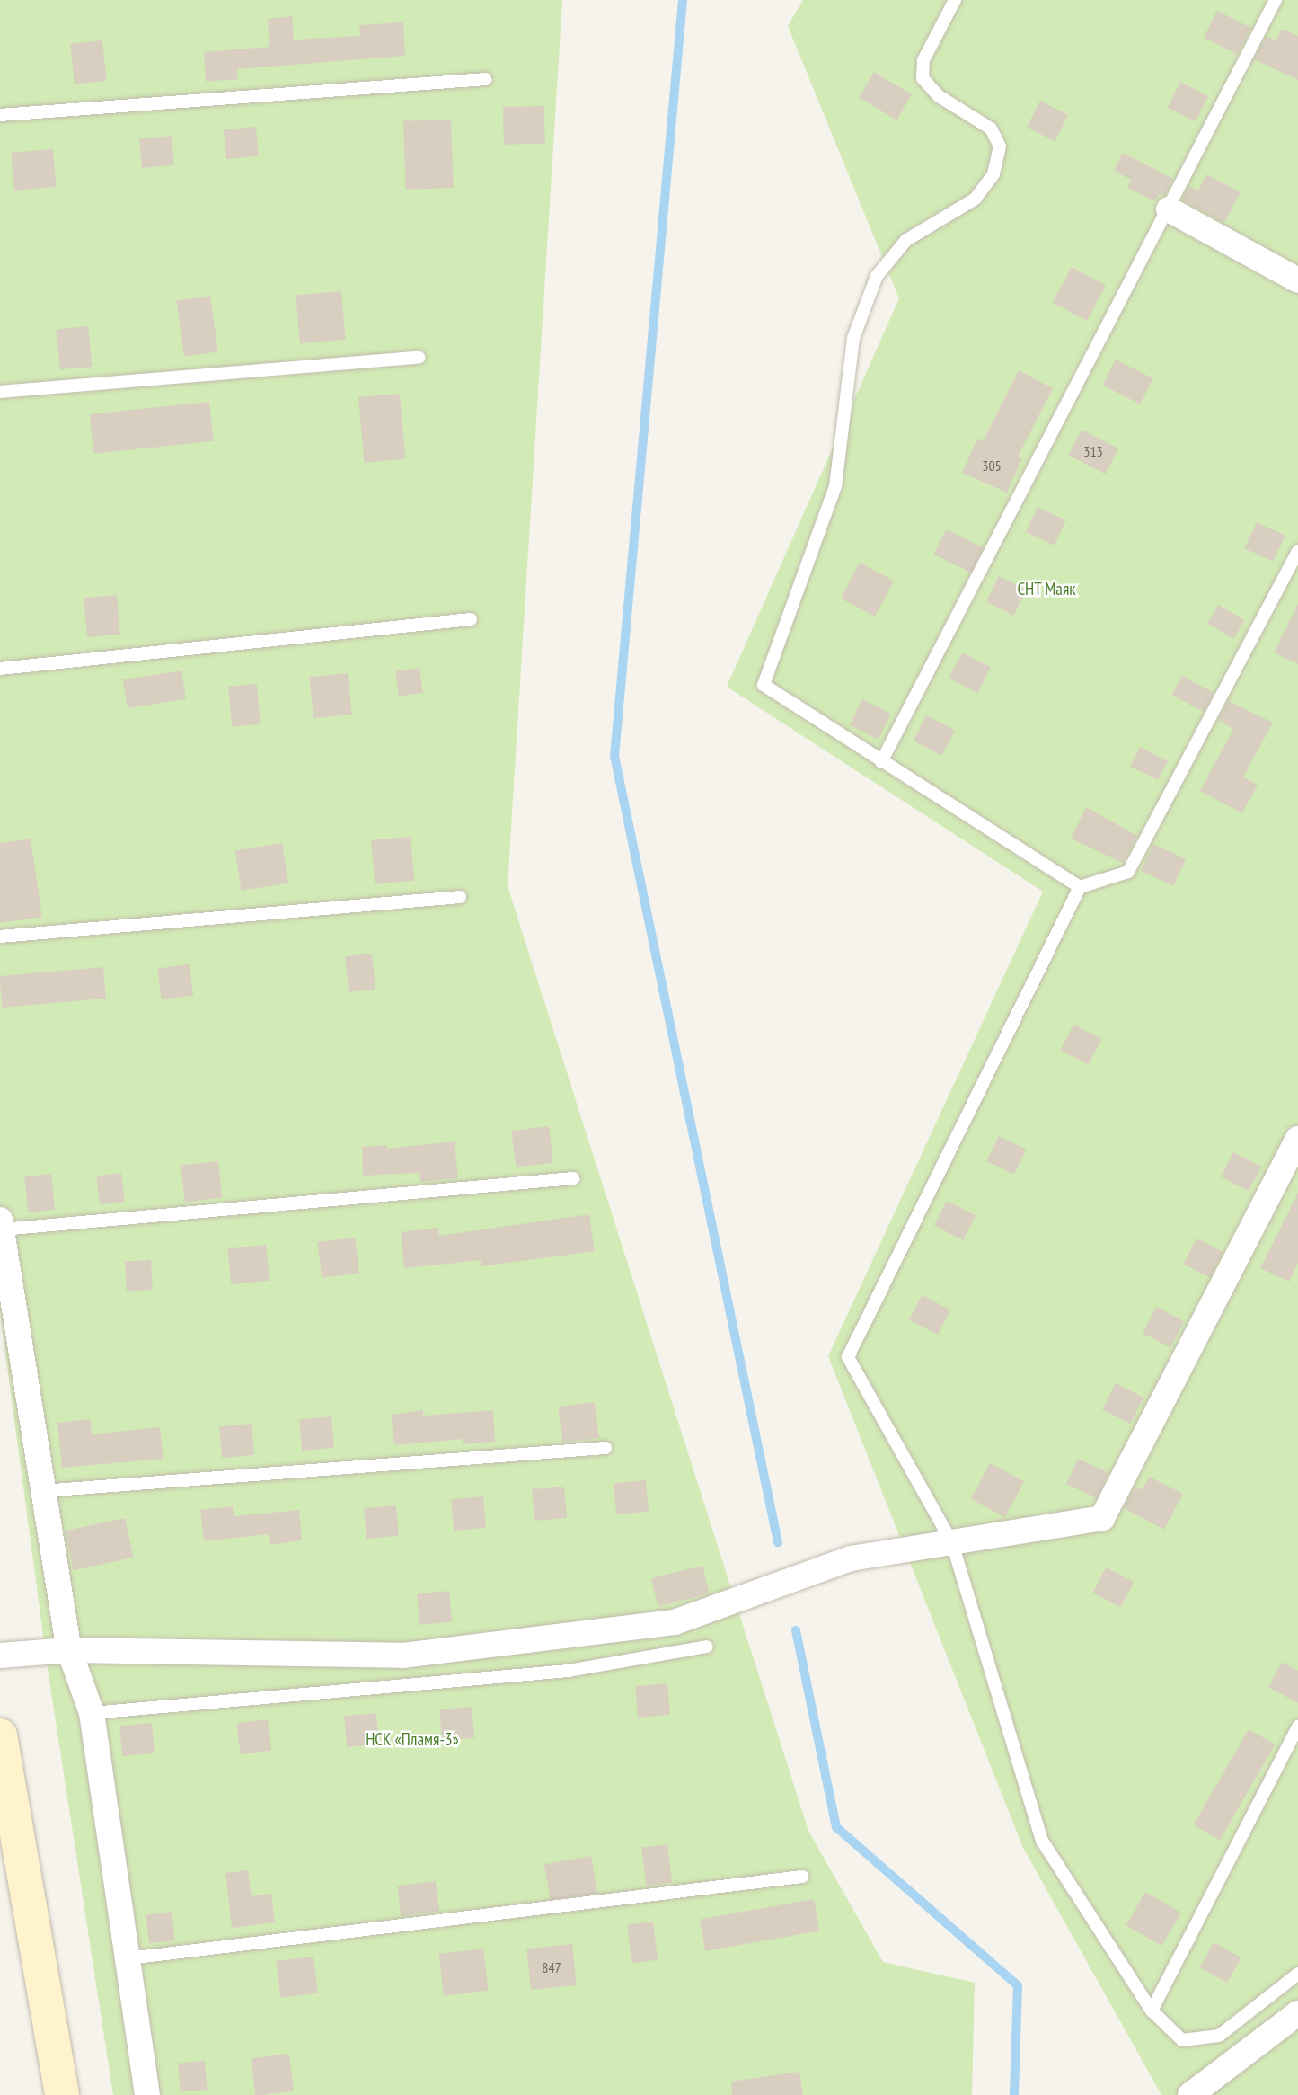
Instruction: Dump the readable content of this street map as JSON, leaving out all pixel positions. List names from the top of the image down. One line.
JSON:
{"parks":["СНТ Маяк","НСК «Пламя-3»"],"house_numbers":["313","305","847"]}
